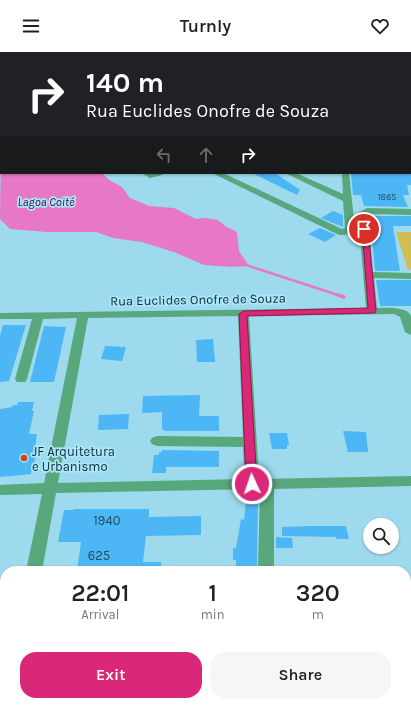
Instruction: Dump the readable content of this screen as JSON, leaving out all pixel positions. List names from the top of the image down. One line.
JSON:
{"streets":{"street":["Rua Euclides Onofre de Souza"]},"water":["Lagoa Coité"],"places":["JF Arquitetura e Urbanismo"],"house_numbers":["1865","1940","625"],"page":{"header":"Turnly","turn":["140 m","Rua Euclides Onofre de Souza"],"eta":["22:01","Arrival","1","min","320","m"],"buttons":["Exit","Share"]}}
